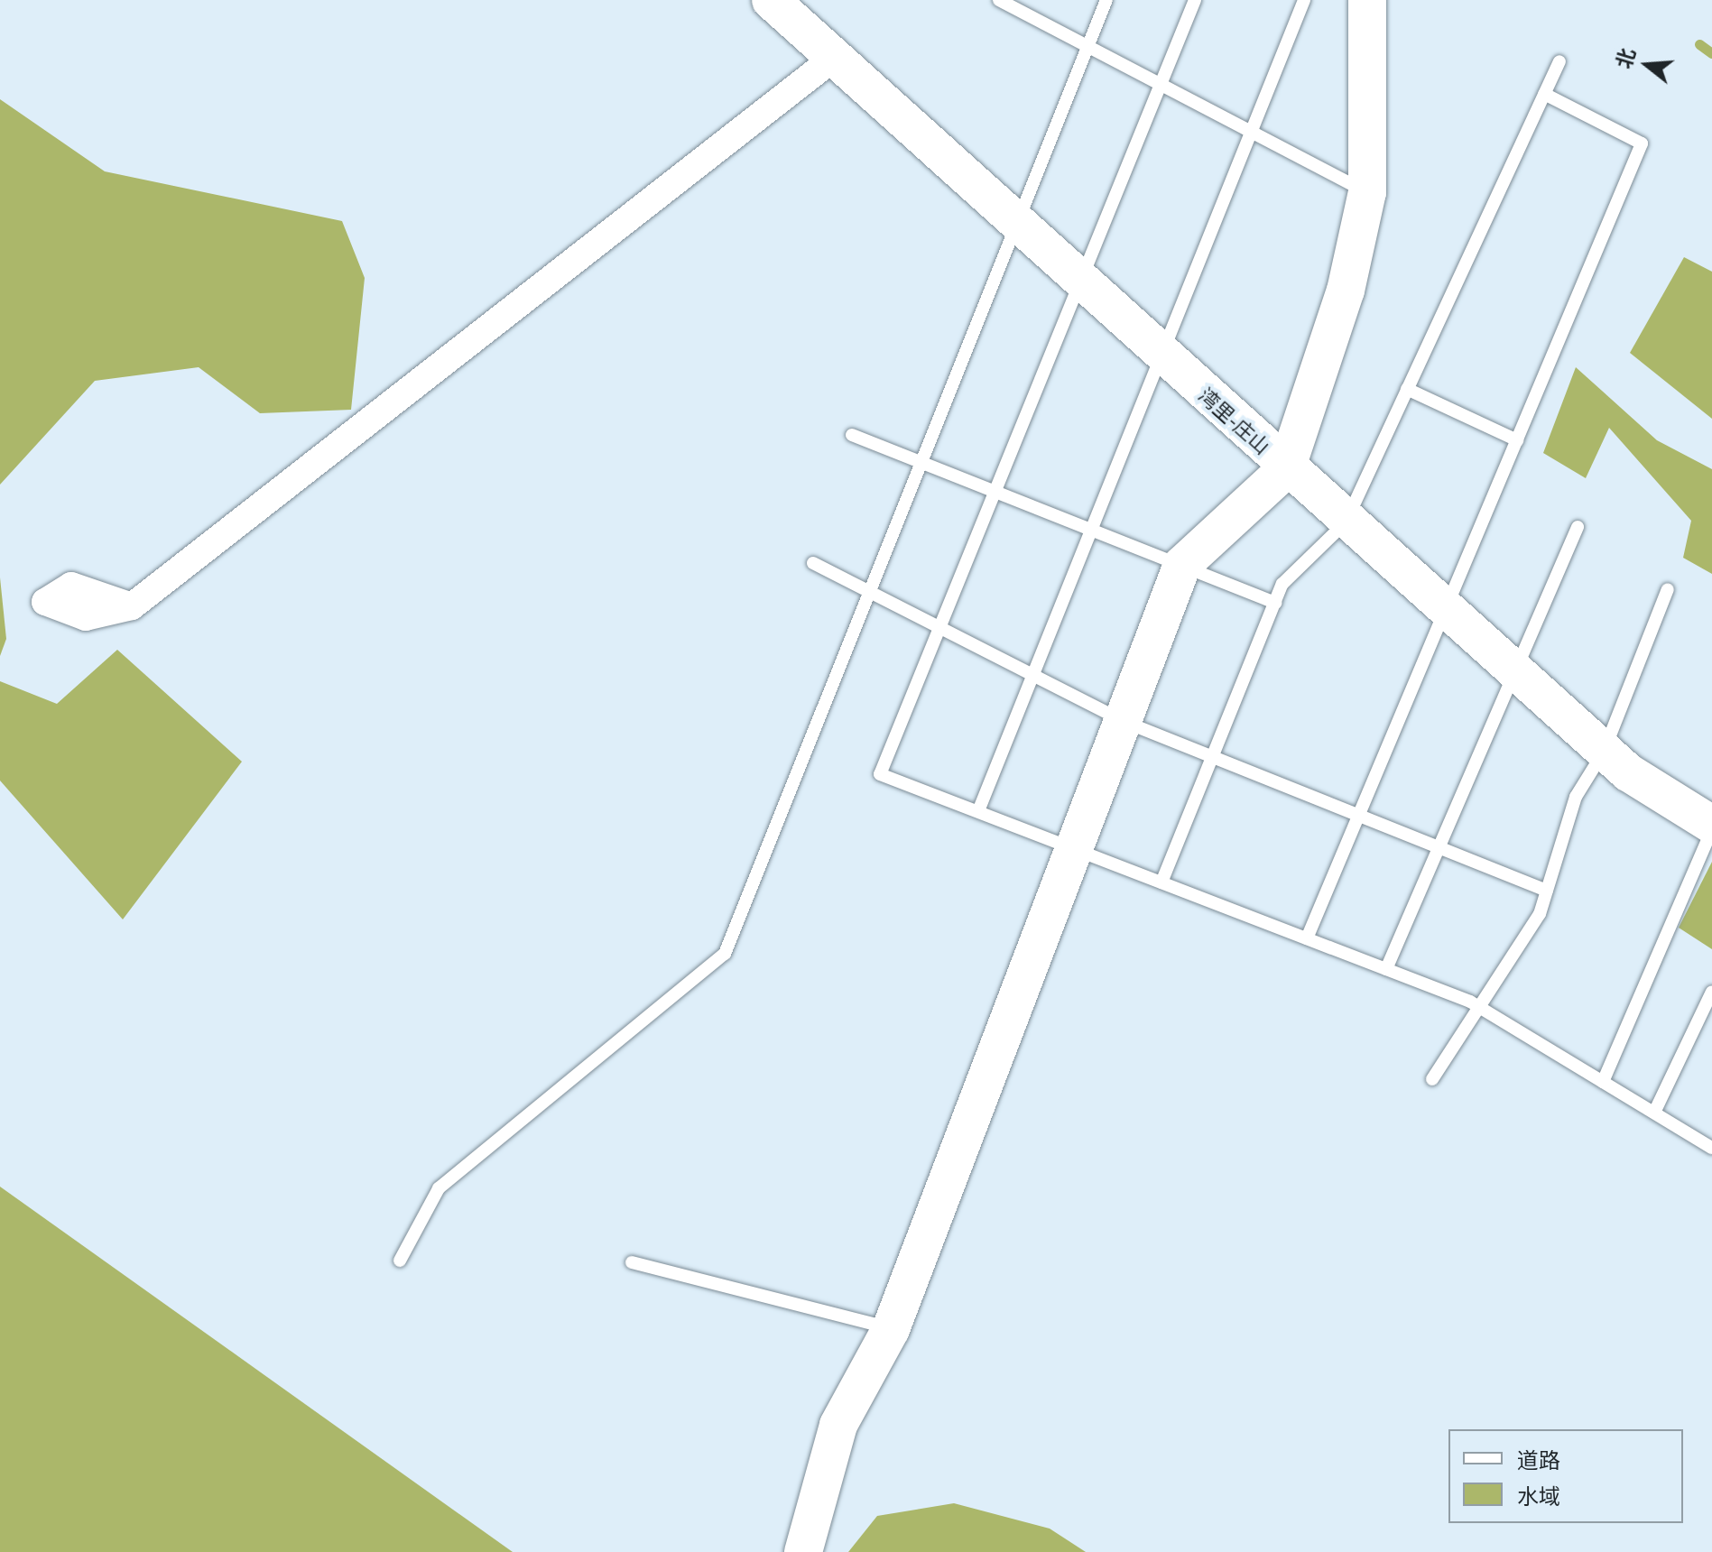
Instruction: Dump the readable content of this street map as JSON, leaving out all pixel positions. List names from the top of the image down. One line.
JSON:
{"streets":{"street":["湾里-庄山"]},"legend":["道路","水域"],"north":"left"}
